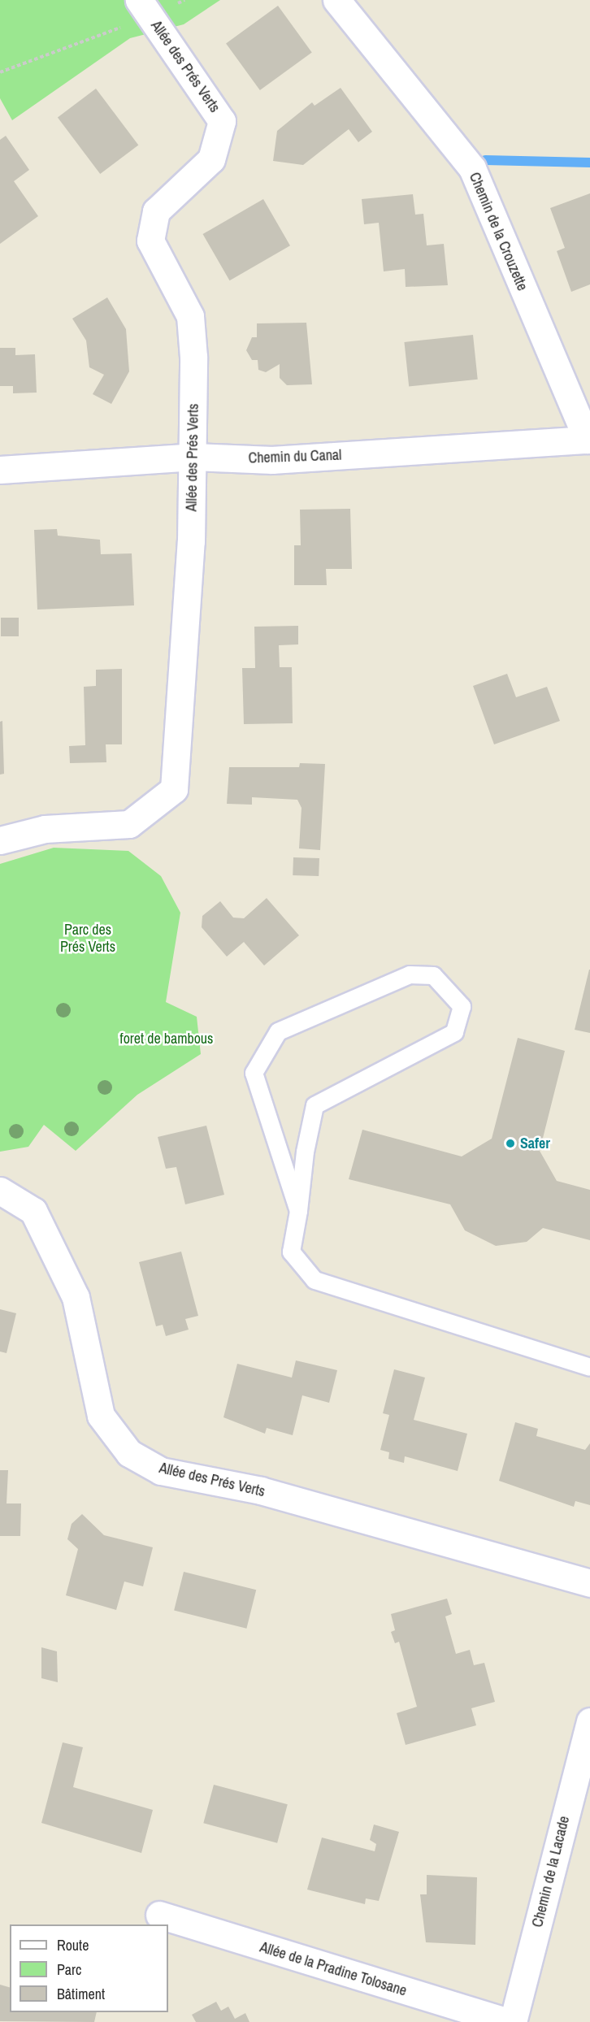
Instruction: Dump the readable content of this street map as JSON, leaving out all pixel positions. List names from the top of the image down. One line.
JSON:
{"streets":{"street":["Allée des Prés Verts","Chemin de la Crouzette","Chemin du Canal","Chemin de la Lacade","Allée de la Pradine Tolosane"]},"crossings":[["Allée des Prés Verts","Chemin du Canal"],["Chemin de la Crouzette","Chemin du Canal"]],"parks":["Parc des Prés Verts","foret de bambous"],"places":["Safer"],"legend":["Route","Parc","Bâtiment"]}
